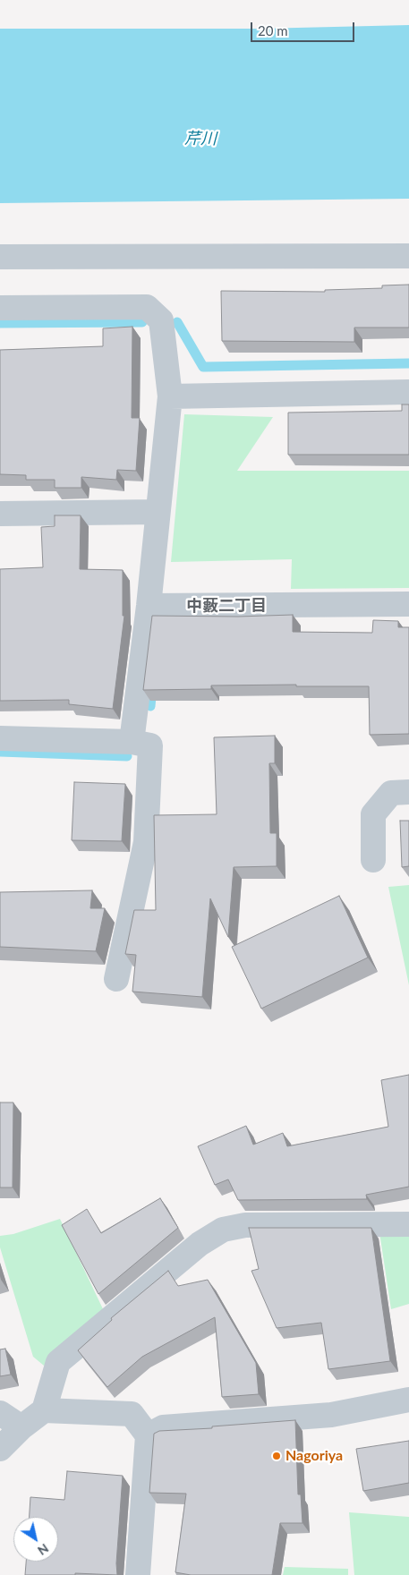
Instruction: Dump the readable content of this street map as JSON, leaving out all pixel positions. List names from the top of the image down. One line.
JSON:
{"districts":["中藪二丁目"],"water":["芹川"],"places":["Nagoriya"],"scale_bar":"20 m","north":"bottom right"}
